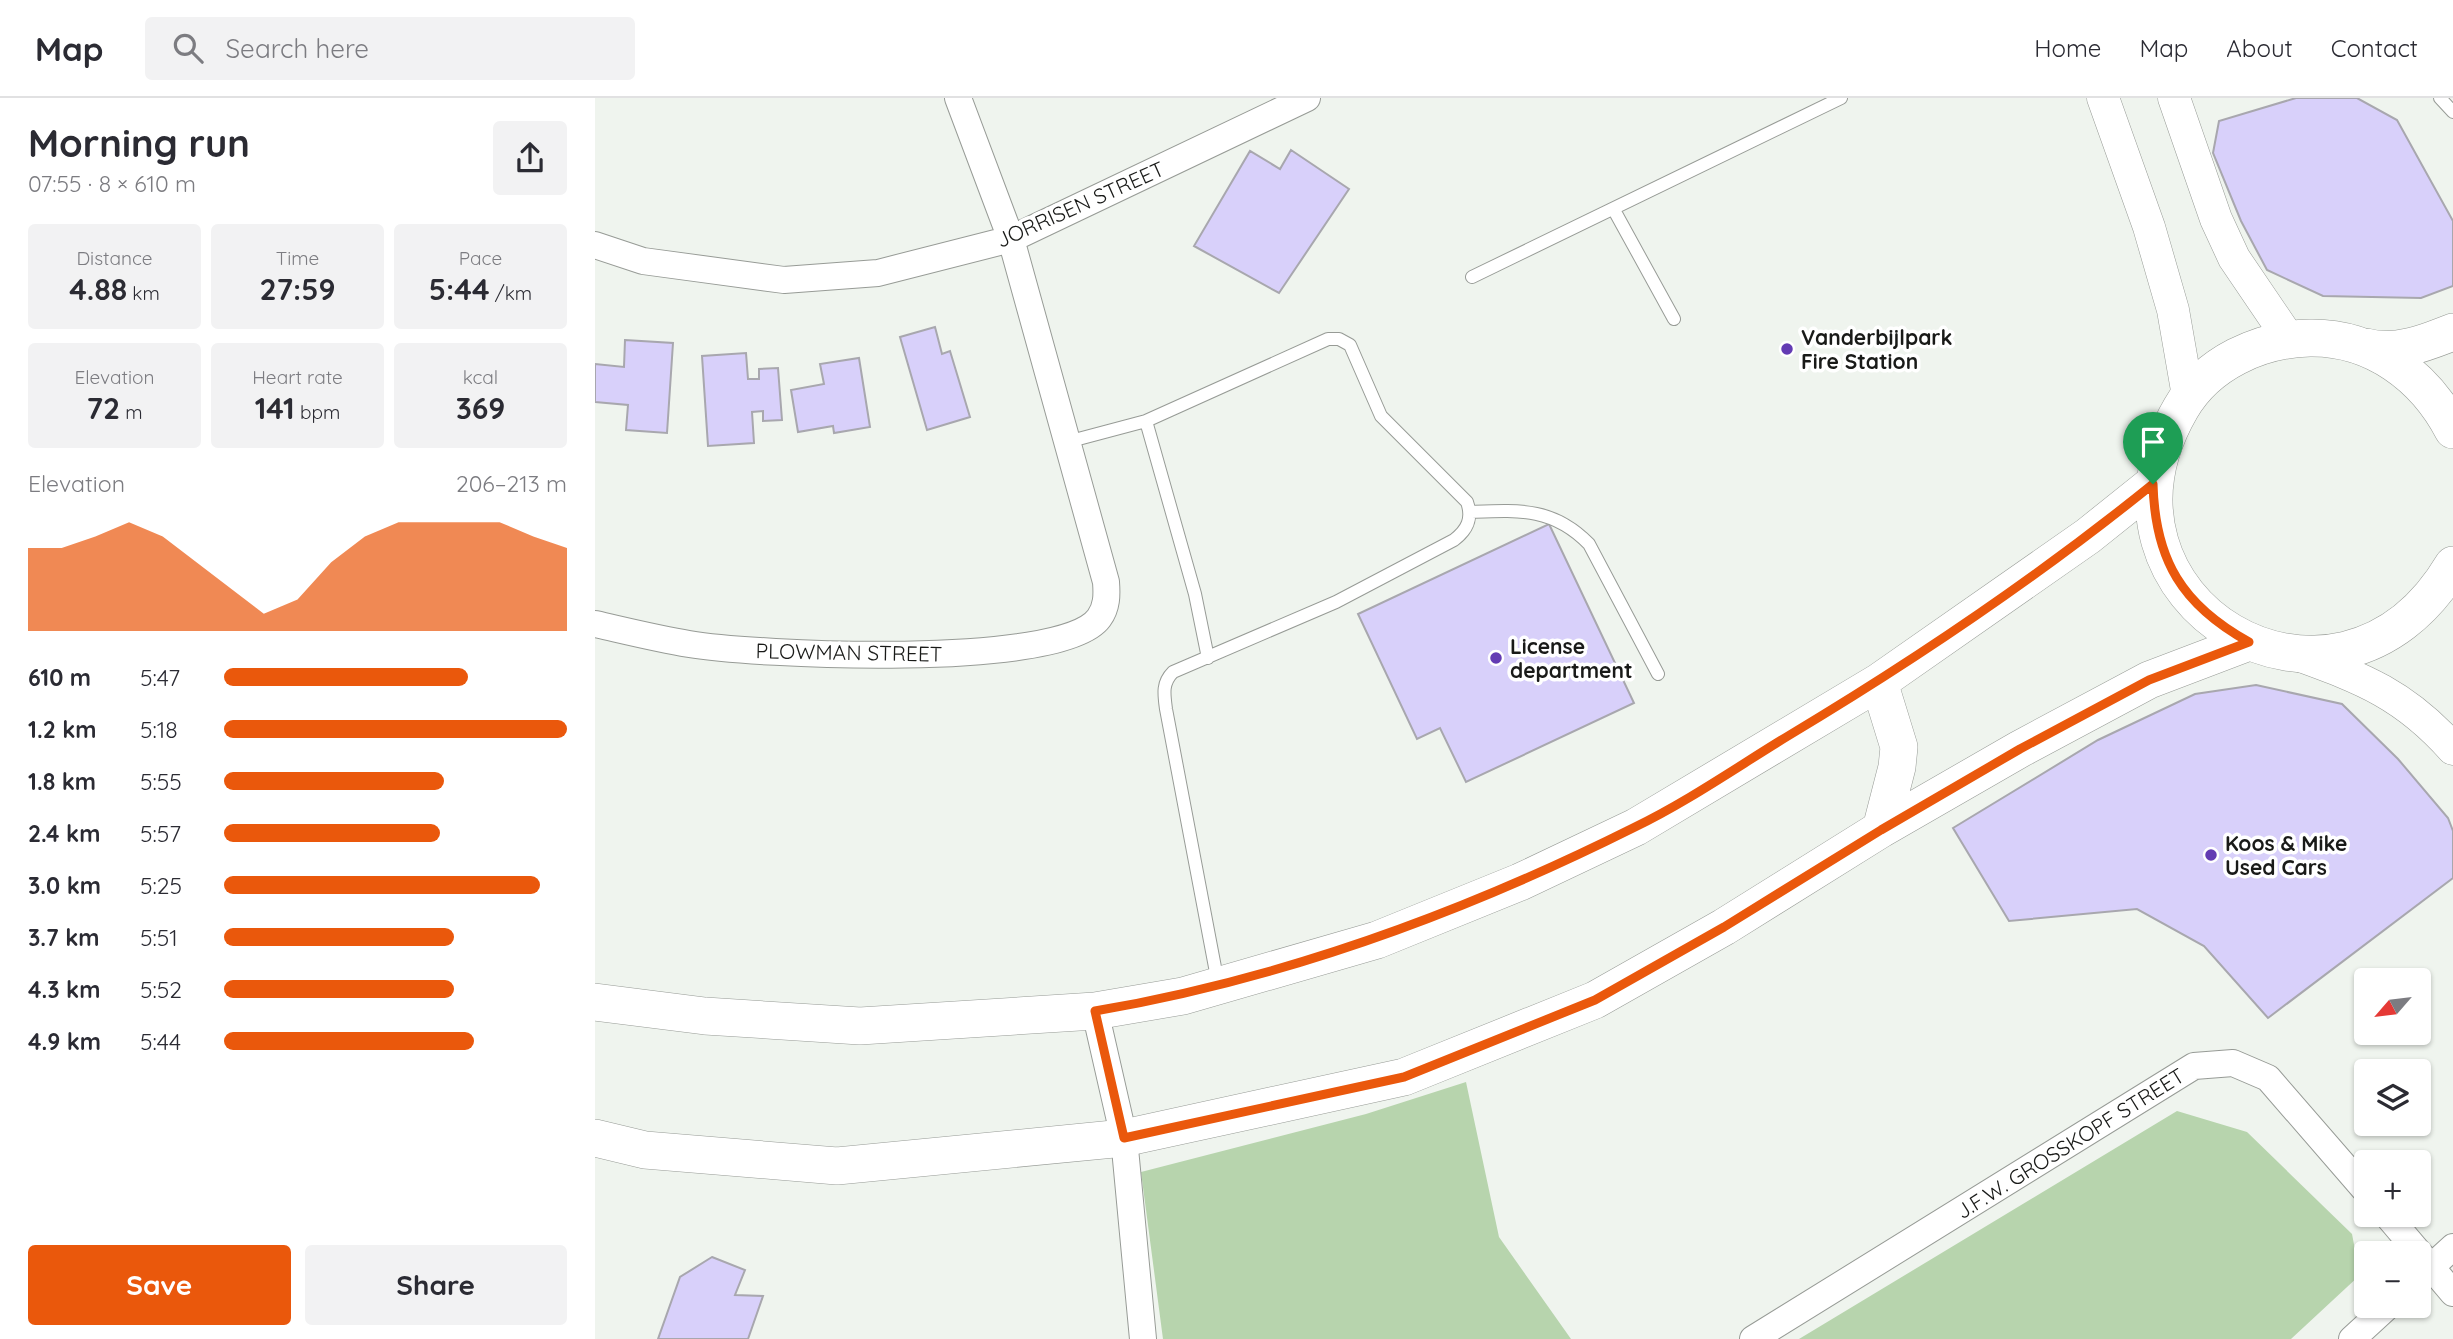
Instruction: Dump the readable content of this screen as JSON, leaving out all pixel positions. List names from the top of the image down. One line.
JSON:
{"streets":{"street":["JORRISEN STREET","PLOWMAN STREET","J.F.W. GROSSKOPF STREET"]},"places":["Vanderbijlpark Fire Station","License department","Koos & Mike Used Cars"],"north":"bottom left","page":{"header":"Map","search":"Search here","nav":["Home","Map","About","Contact"],"heading":["Morning run","07:55 · 8 × 610 m"],"stats":[["Distance","4.88 km"],["Time","27:59"],["Pace","5:44 /km"],["Elevation","72 m"],["Heart rate","141 bpm"],["kcal","369"]],"chart":["Elevation","206–213 m"],"list":[{"name":"610 m","note":"5:47"},{"name":"1.2 km","note":"5:18"},{"name":"1.8 km","note":"5:55"},{"name":"2.4 km","note":"5:57"},{"name":"3.0 km","note":"5:25"},{"name":"3.7 km","note":"5:51"},{"name":"4.3 km","note":"5:52"},{"name":"4.9 km","note":"5:44"}],"map_buttons":["+","−"],"buttons":["Save","Share"]}}
